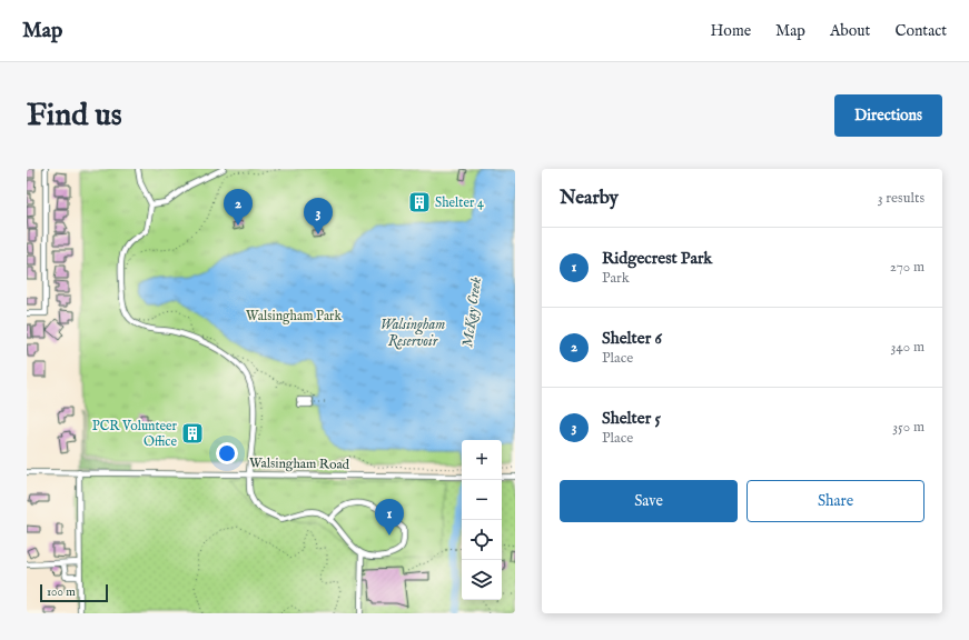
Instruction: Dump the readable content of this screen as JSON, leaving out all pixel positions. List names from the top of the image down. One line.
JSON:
{"streets":{"street":["Walsingham Road"]},"water":["McKay Creek","Walsingham Reservoir"],"parks":["Walsingham Park"],"places":{"building":["Shelter 4","PCR Volunteer Office"]},"scale_bar":"100 m","page":{"header":"Map","nav":["Home","Map","About","Contact"],"buttons":["Directions",["Save","Share"]],"title":"Find us","heading":["Nearby","3 results"],"pins":["2","3","1"],"list":[{"mark":"1","name":"Ridgecrest Park","note":"Park","value":"270 m"},{"mark":"2","name":"Shelter 6","note":"Place","value":"340 m"},{"mark":"3","name":"Shelter 5","note":"Place","value":"350 m"}],"map_buttons":["+","−"],"scale":"100 m"}}
